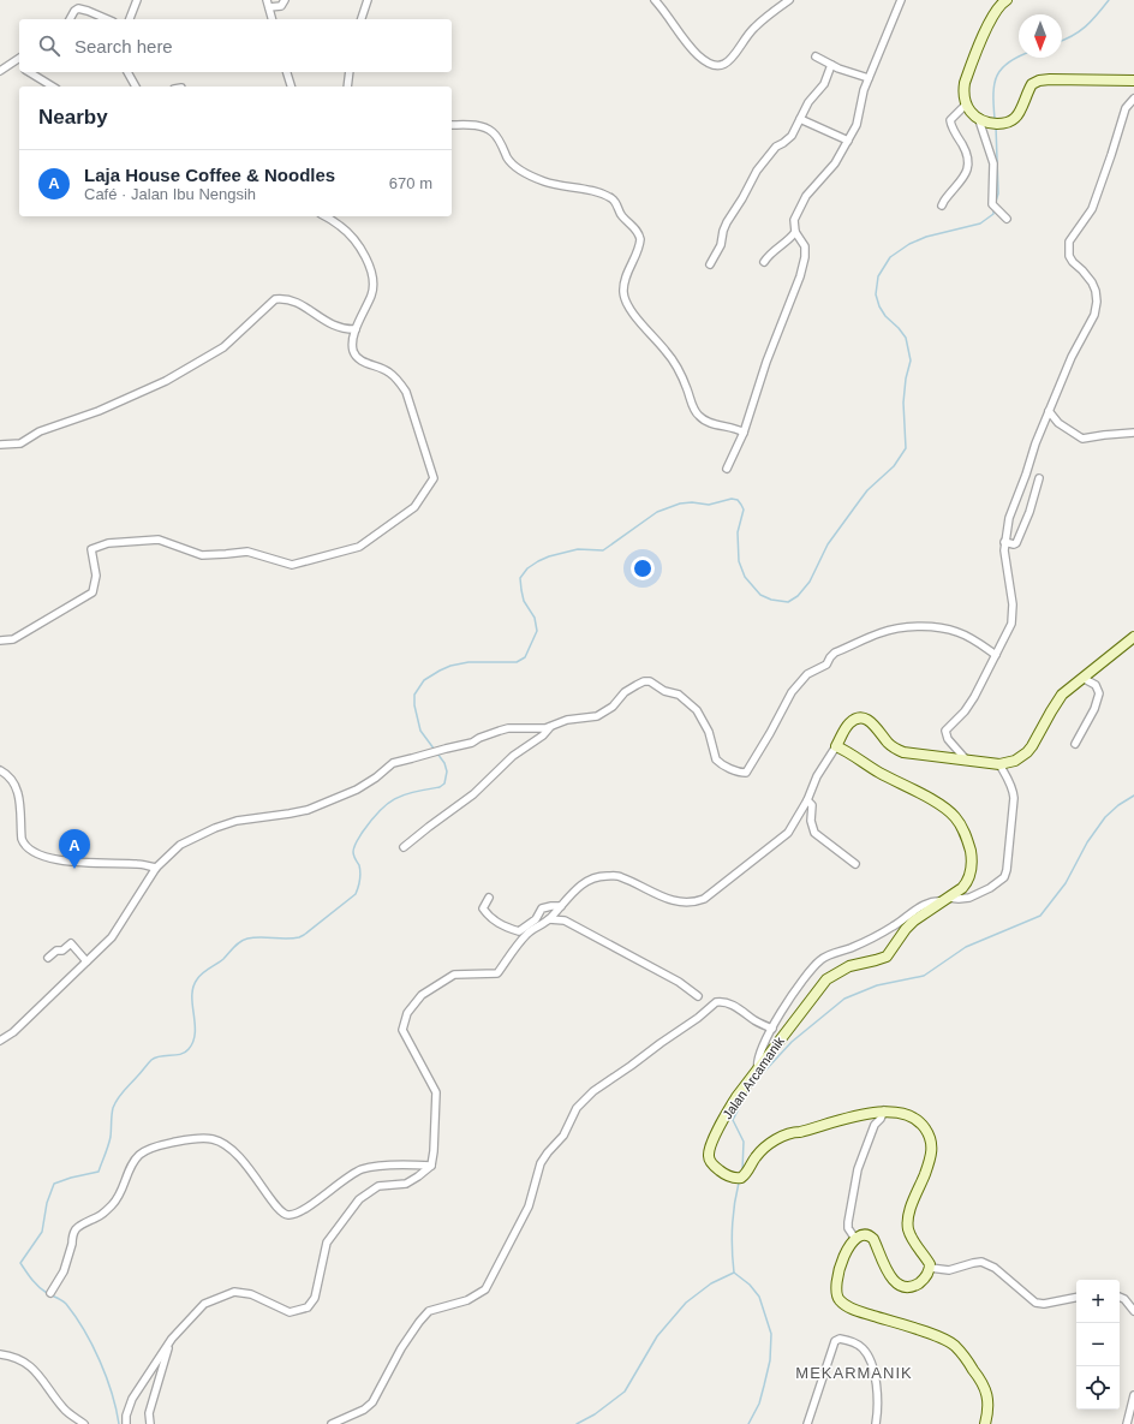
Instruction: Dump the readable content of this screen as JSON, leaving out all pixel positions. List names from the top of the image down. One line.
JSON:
{"streets":{"street":["Jalan Arcamanik"]},"districts":["MEKARMANIK"],"north":"bottom","page":{"search":"Search here","heading":"Nearby","list":[{"mark":"A","name":"Laja House Coffee & Noodles","note":"Café · Jalan Ibu Nengsih","value":"670 m"}],"pins":"A","map_buttons":["+","−"]}}
